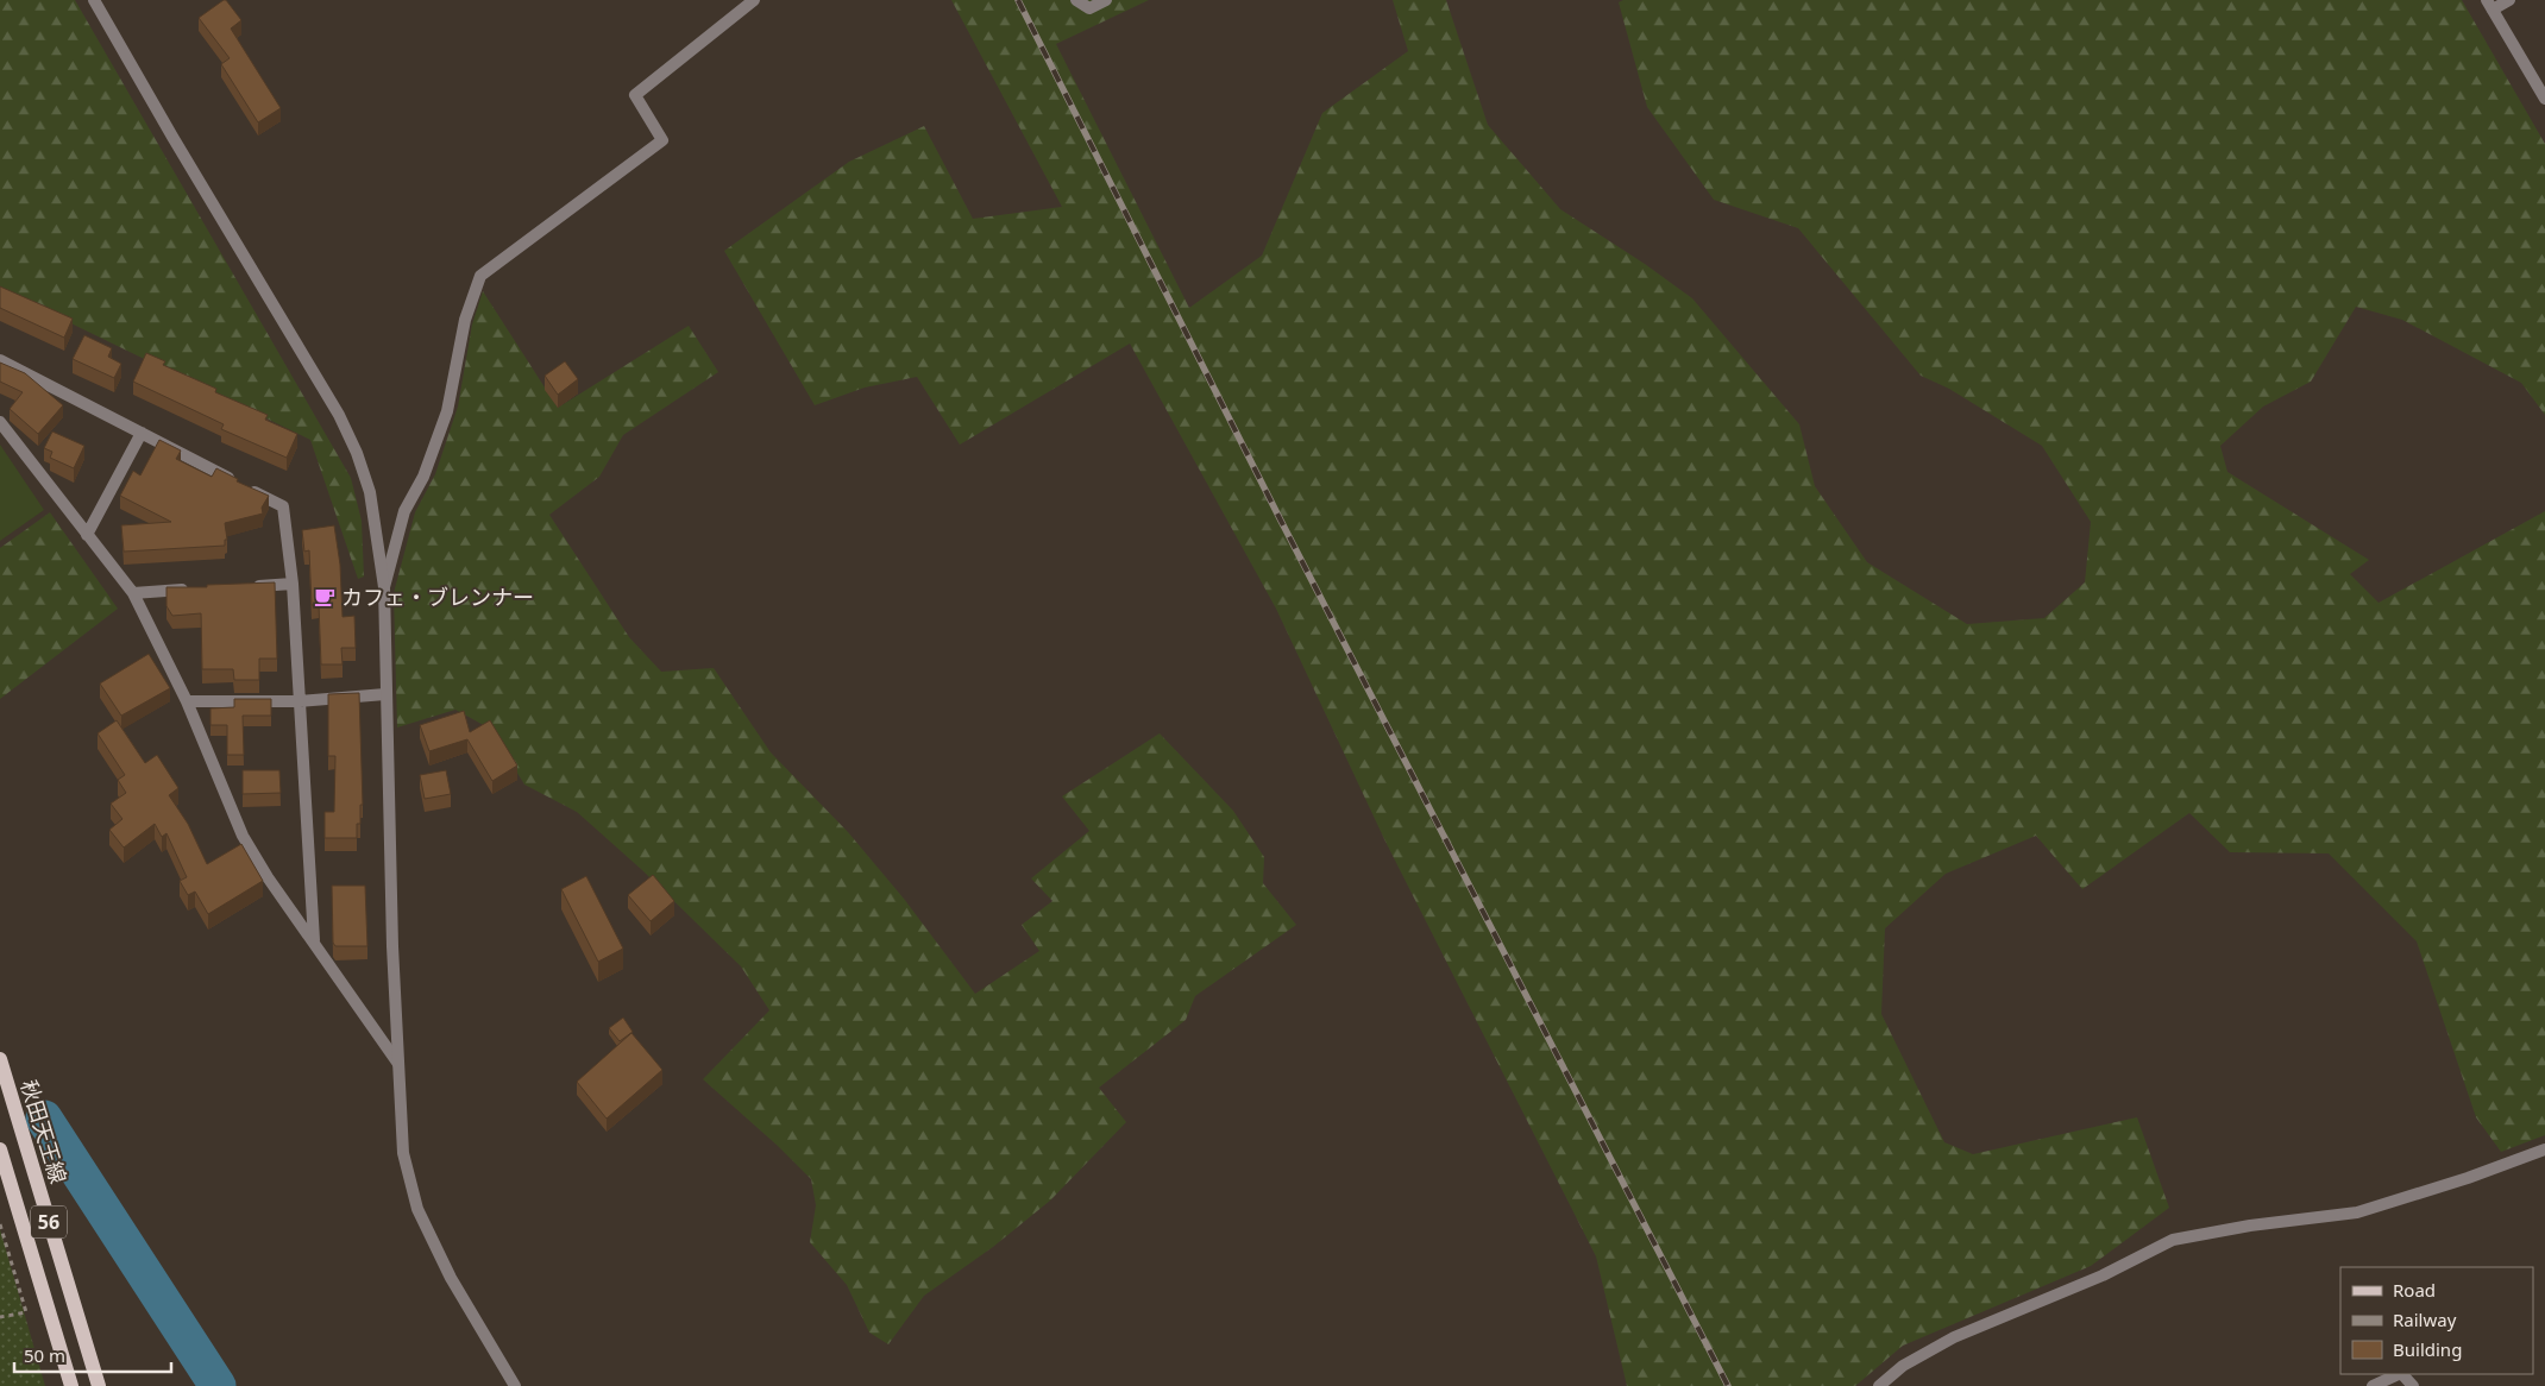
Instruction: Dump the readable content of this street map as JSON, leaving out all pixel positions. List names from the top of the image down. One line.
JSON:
{"streets":{"main road":["秋田天王線","56"]},"places":{"cafe":["カフェ・ブレンナー"]},"legend":["Road","Railway","Building"],"scale_bar":"50 m"}
